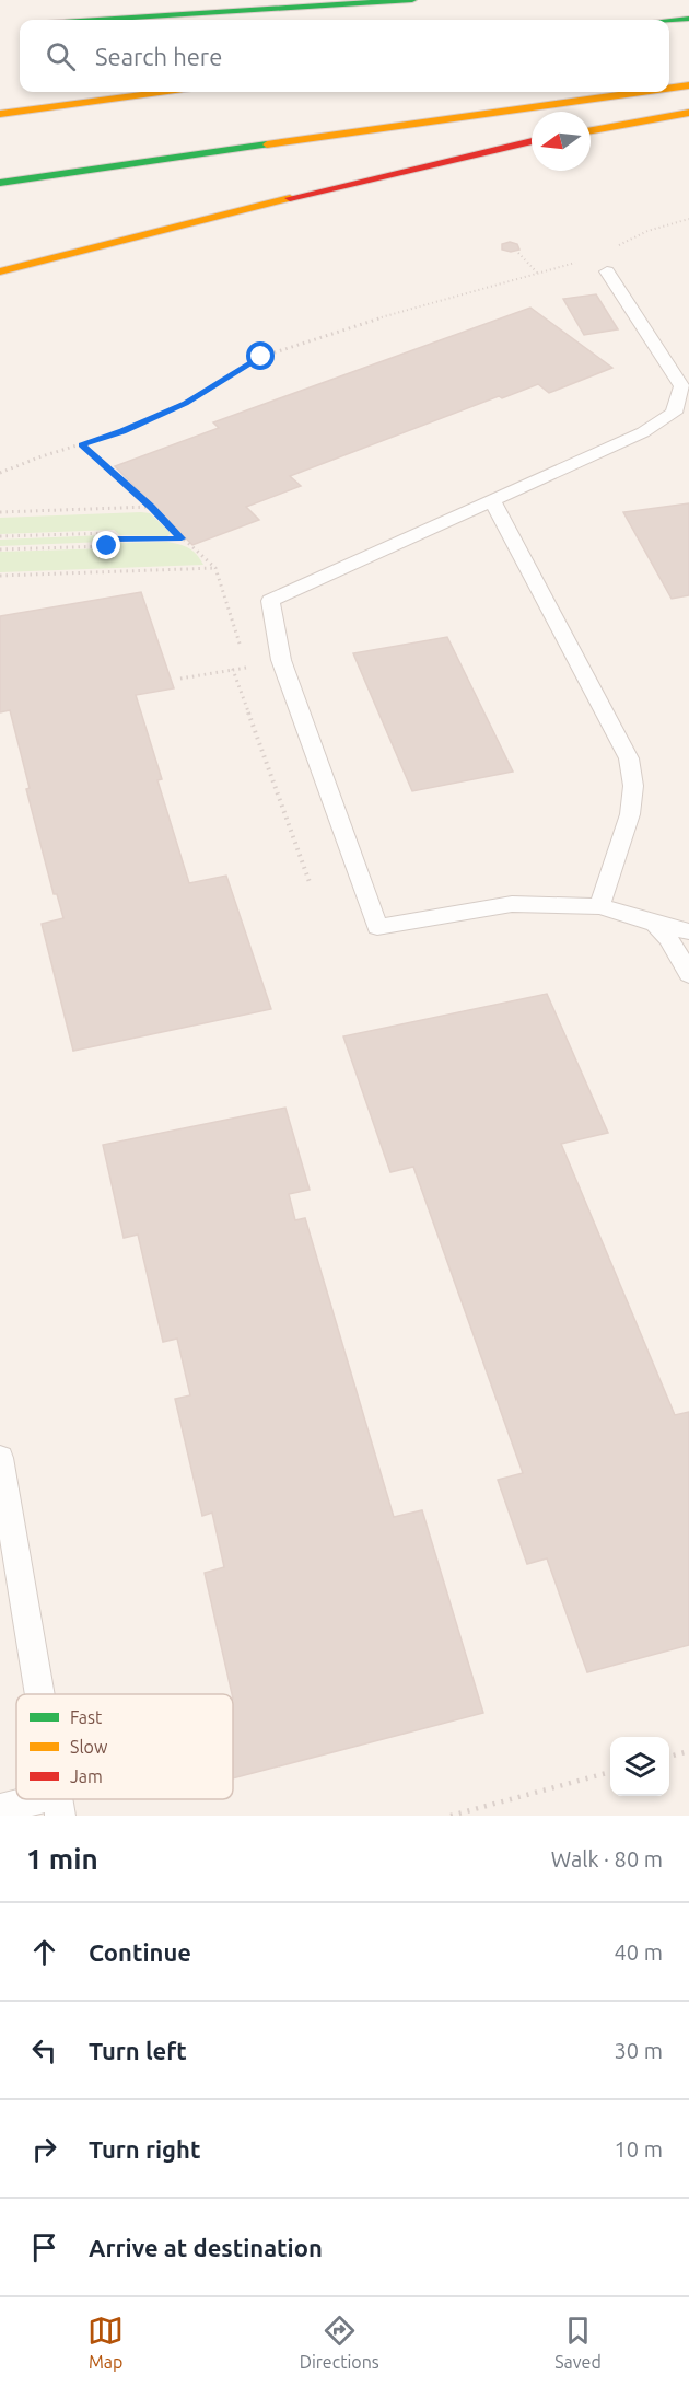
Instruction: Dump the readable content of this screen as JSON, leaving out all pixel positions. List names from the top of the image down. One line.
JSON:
{"legend":["Fast","Slow","Jam"],"north":"left","page":{"search":"Search here","heading":["1 min","Walk · 80 m"],"list":[["Continue","40 m"],["Turn left","30 m"],["Turn right","10 m"],"Arrive at destination"],"nav":["Map","Directions","Saved"]}}
